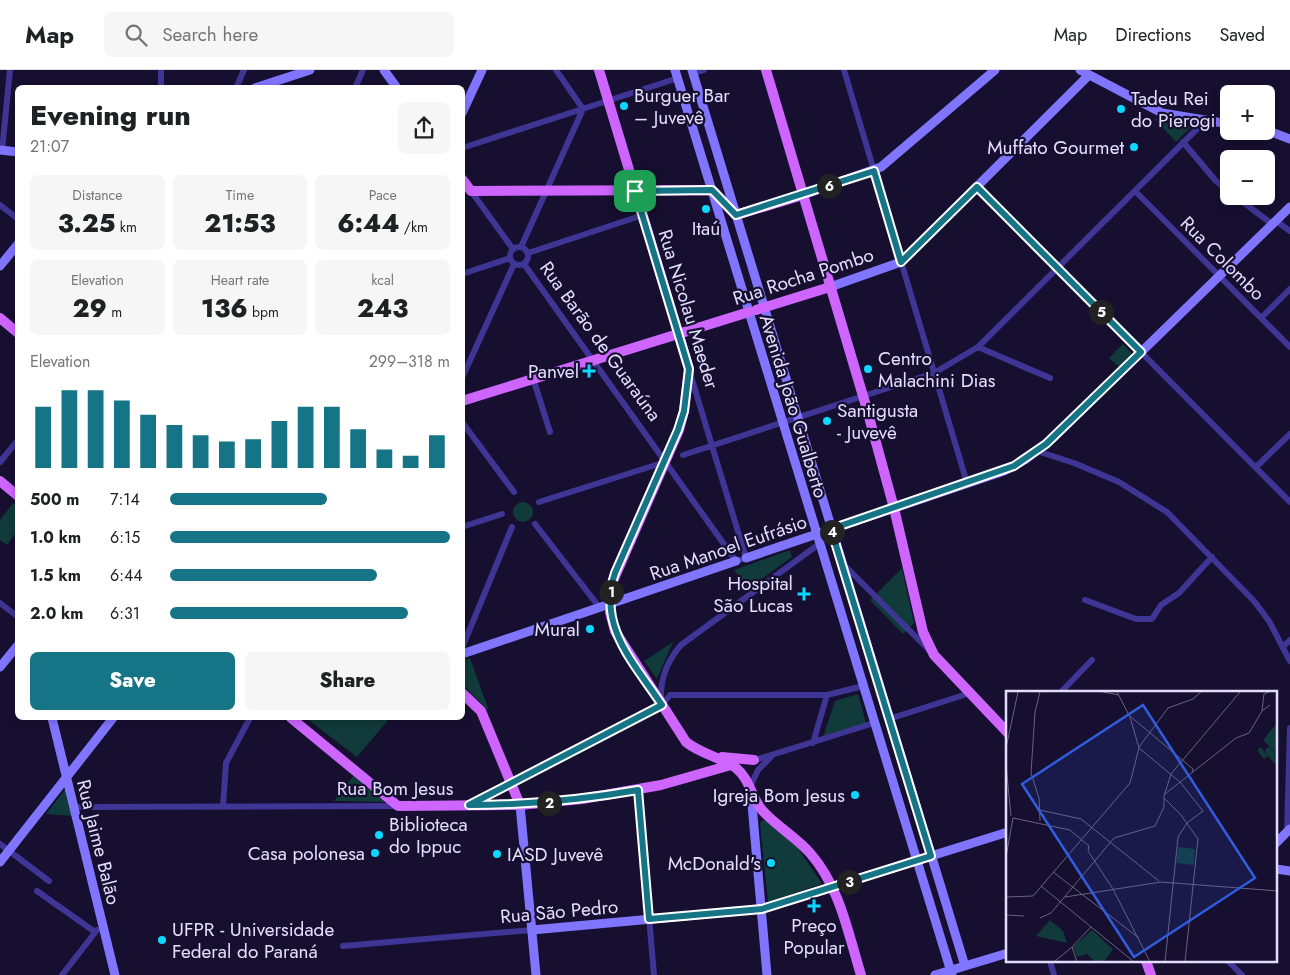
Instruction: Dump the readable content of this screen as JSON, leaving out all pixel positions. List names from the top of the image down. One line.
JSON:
{"streets":{"main road":["Rua Rocha Pombo","Rua Nicolau Maeder","Rua Bom Jesus"],"street":["Rua Colombo","Rua Barão de Guaraúna","Avenida João Gualberto","Rua Manoel Eufrásio","Rua Jaime Balão","Rua São Pedro"]},"crossings":[["Rua Colombo","Rua Manoel Eufrásio"],["Rua Rocha Pombo","Rua Nicolau Maeder"],["Rua Rocha Pombo","Rua Barão de Guaraúna"],["Rua Rocha Pombo","Avenida João Gualberto"],["Rua Nicolau Maeder","Rua Manoel Eufrásio"],["Rua Barão de Guaraúna","Rua Manoel Eufrásio"],["Avenida João Gualberto","Rua Manoel Eufrásio"],["Avenida João Gualberto","Rua Bom Jesus"],["Avenida João Gualberto","Rua São Pedro"],["Rua Bom Jesus","Rua Jaime Balão"]],"places":{"other":["Burguer Bar – Juvevê","Tadeu Rei do Pierogi","Muffato Gourmet","Itaú","Centro Malachini Dias","Santigusta - Juvevê","Mural","Igreja Bom Jesus","Biblioteca do Ippuc","Casa polonesa","IASD Juvevê","McDonald's","UFPR - Universidade Federal do Paraná"],"health":["Panvel","Hospital São Lucas","Preço Popular"]},"page":{"header":"Map","search":"Search here","nav":["Map","Directions","Saved"],"map_buttons":["+","−"],"heading":["Evening run","21:07"],"stats":[["Distance","3.25 km"],["Time","21:53"],["Pace","6:44 /km"],["Elevation","29 m"],["Heart rate","136 bpm"],["kcal","243"]],"pins":["6","5","4","1","2","3"],"chart":["Elevation","299–318 m"],"list":[{"name":"500 m","note":"7:14"},{"name":"1.0 km","note":"6:15"},{"name":"1.5 km","note":"6:44"},{"name":"2.0 km","note":"6:31"}],"buttons":["Save","Share"]}}
